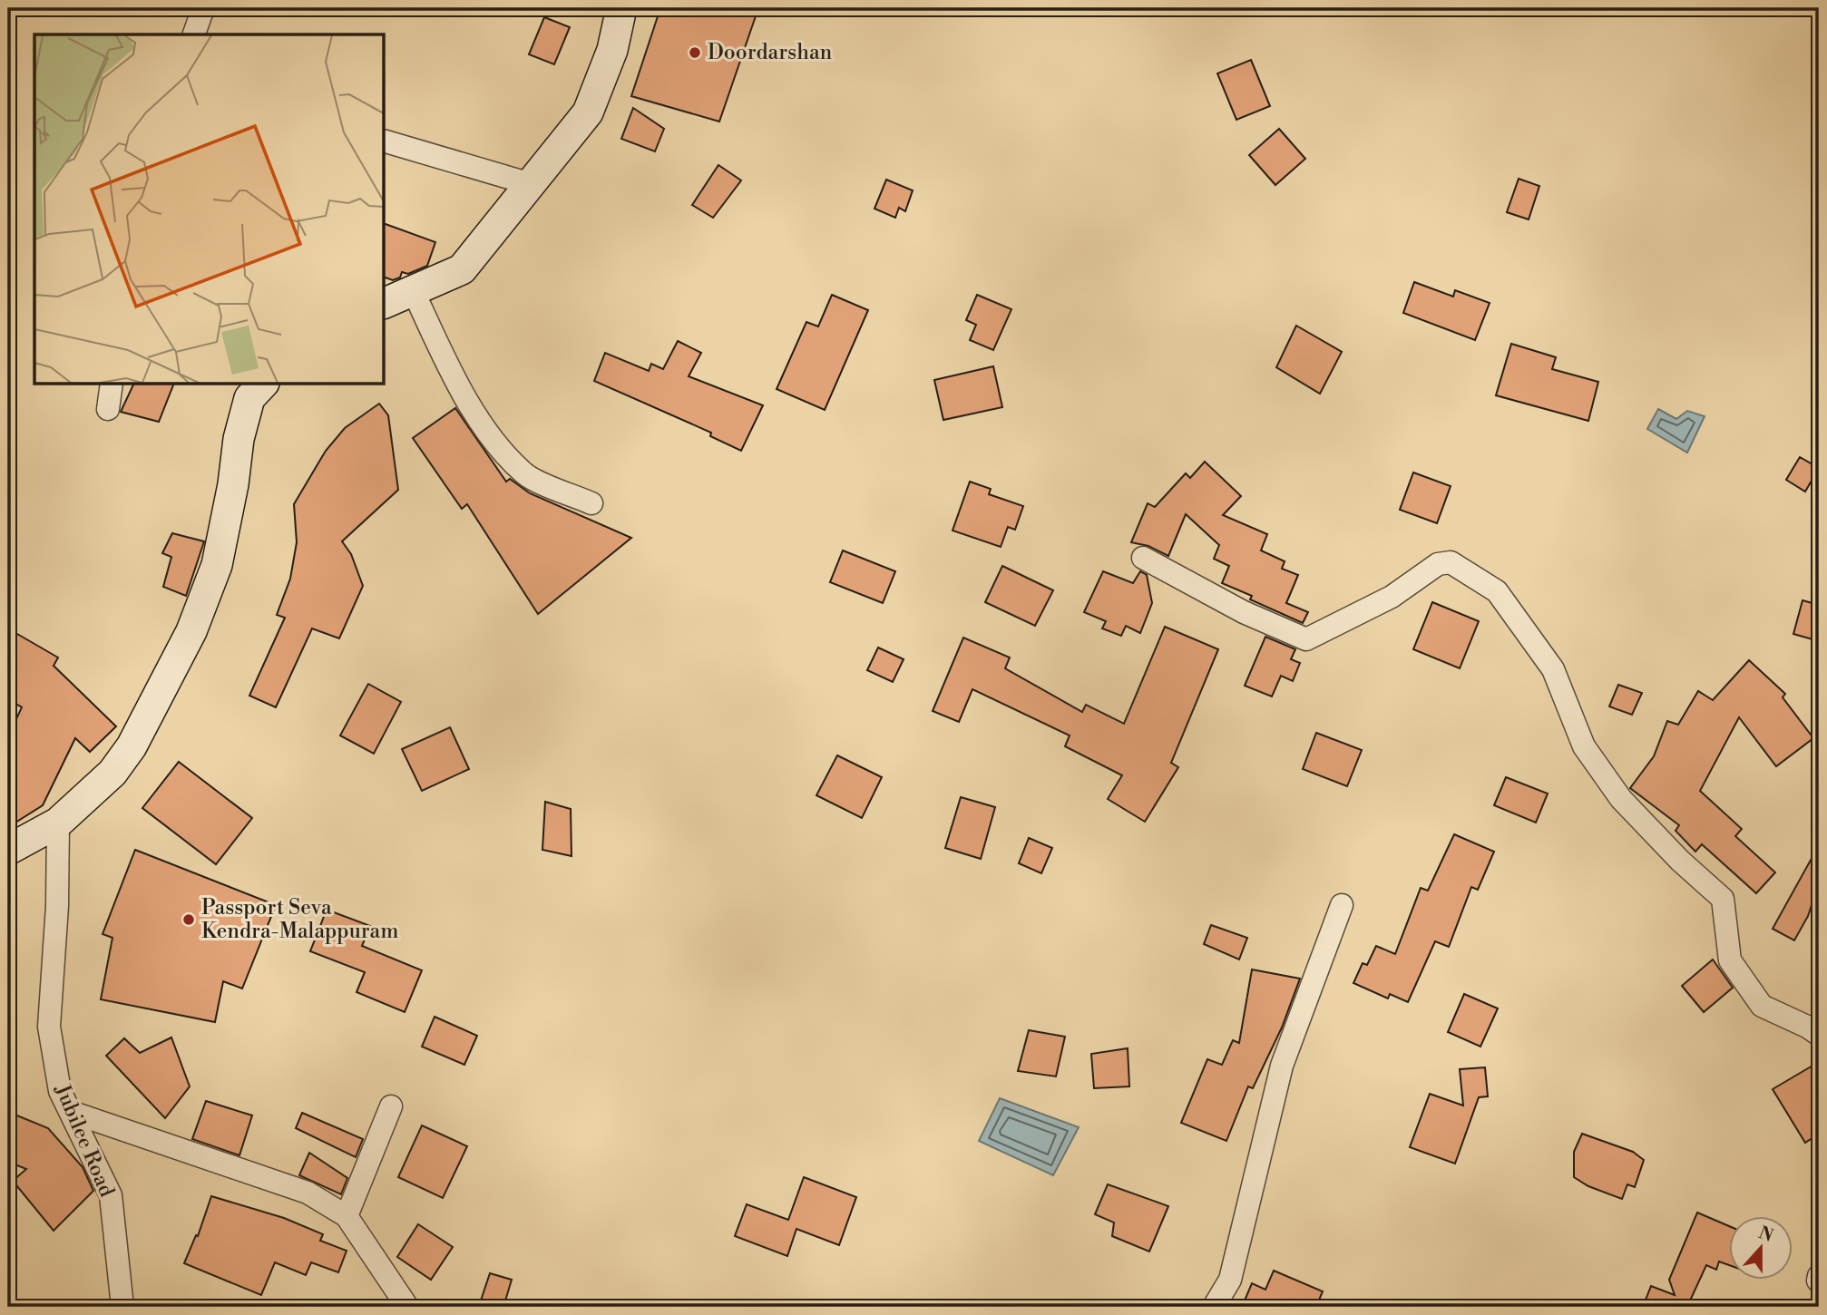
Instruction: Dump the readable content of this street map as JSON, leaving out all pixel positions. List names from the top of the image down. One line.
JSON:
{"streets":{"street":["Jubilee Road"]},"places":["Doordarshan","Passport Seva Kendra-Malappuram"],"north":"top"}
